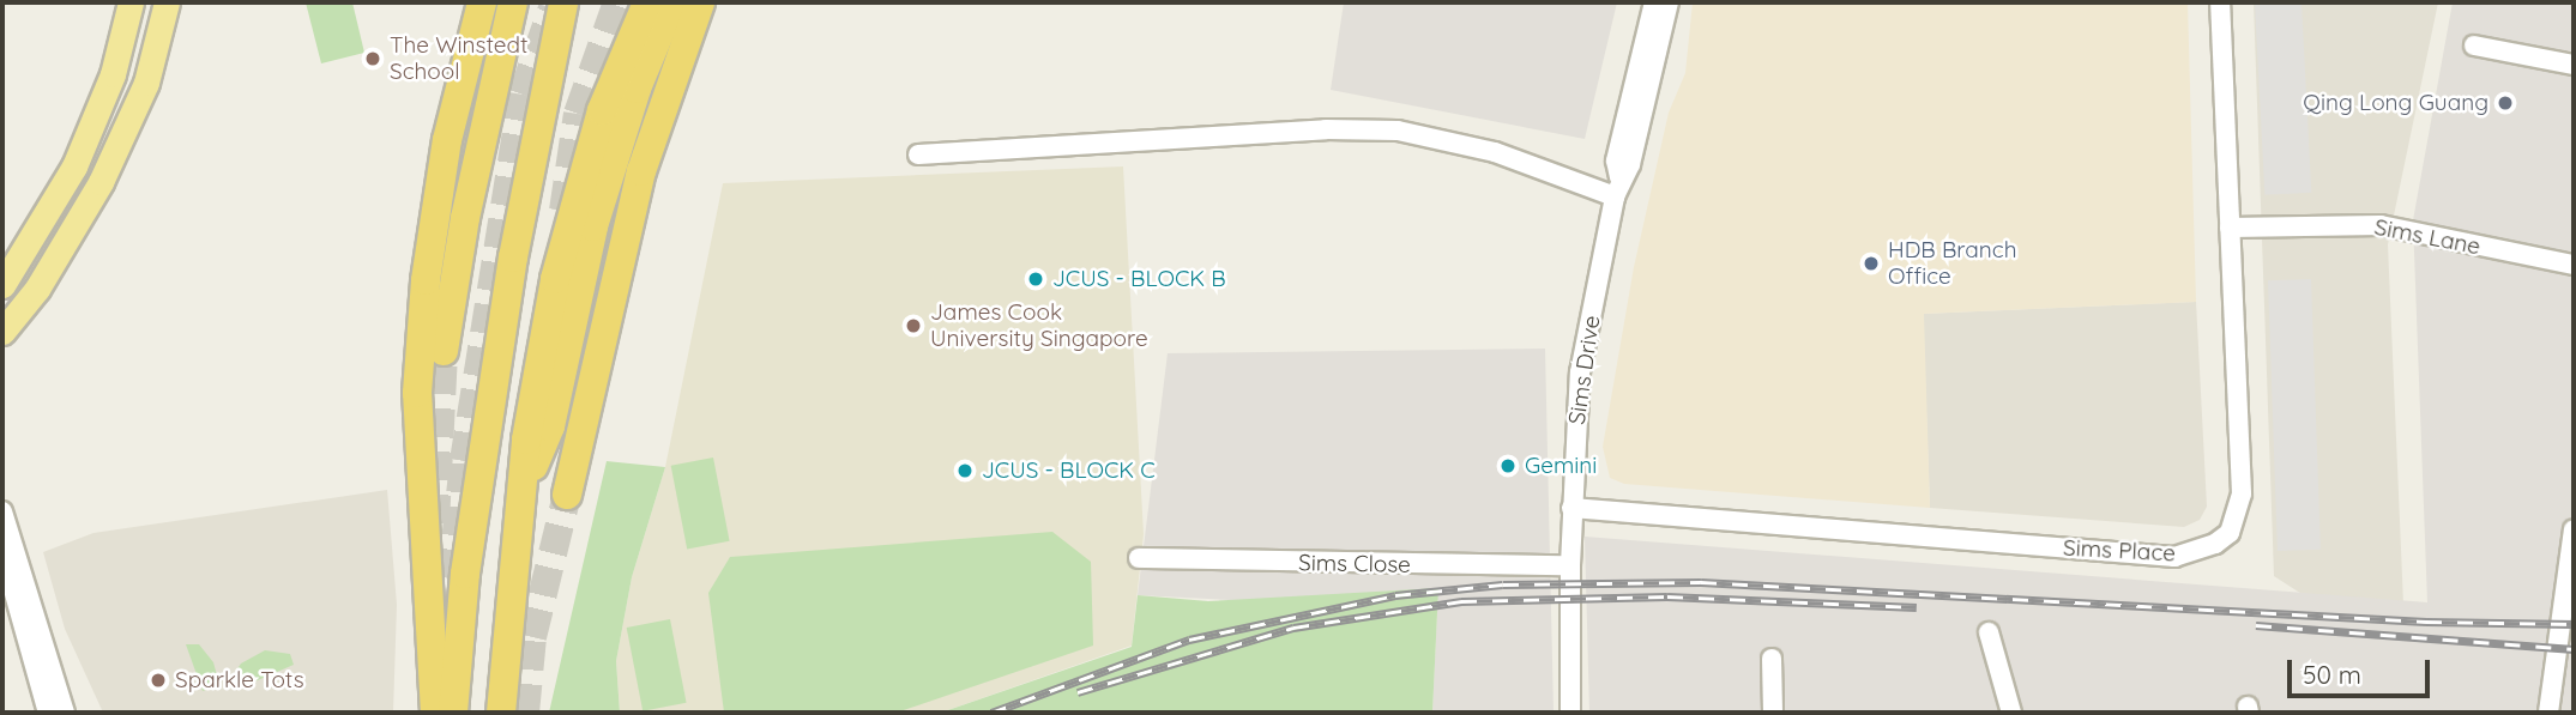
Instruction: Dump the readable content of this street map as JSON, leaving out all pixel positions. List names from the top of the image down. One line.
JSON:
{"streets":{"street":["Sims Lane","Sims Drive","Sims Place","Sims Close"]},"crossings":[["Sims Lane","Sims Place"],["Sims Drive","Sims Place"],["Sims Drive","Sims Close"]],"places":["The Winstedt School","Qing Long Guang","HDB Branch Office","JCUS - BLOCK B","James Cook University Singapore","Gemini","JCUS - BLOCK C","Sparkle Tots"],"scale_bar":"50 m"}
